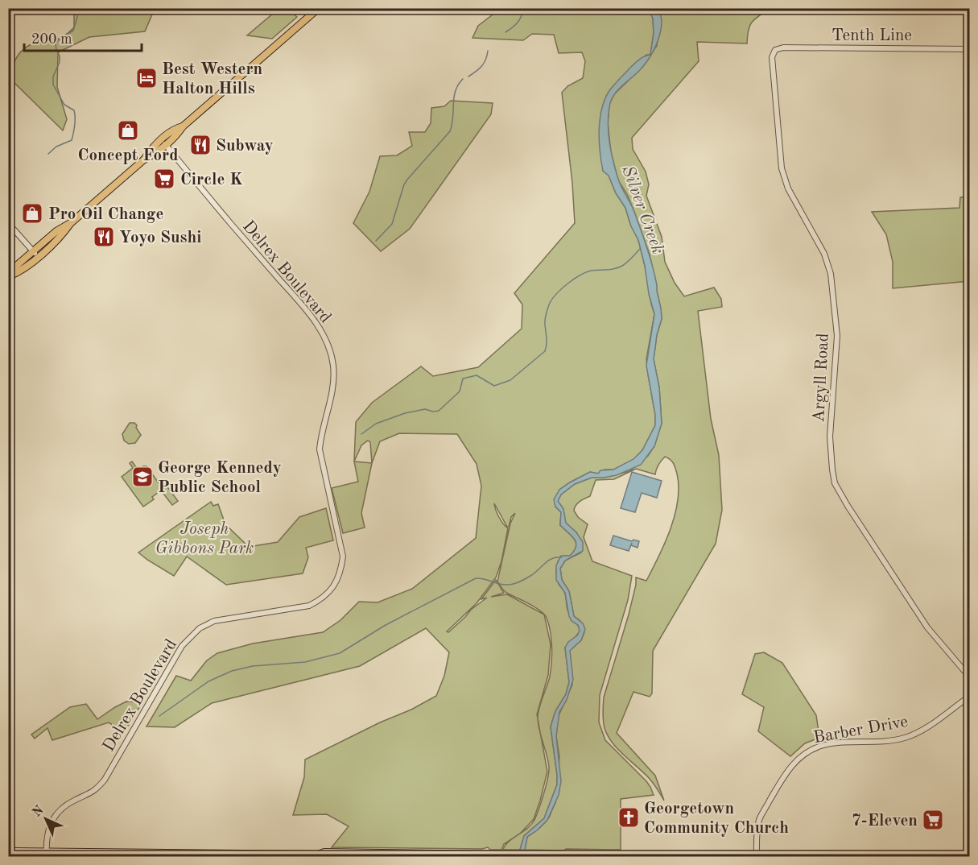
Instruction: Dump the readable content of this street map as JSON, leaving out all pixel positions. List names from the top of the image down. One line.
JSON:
{"streets":{"street":["Tenth Line","Delrex Boulevard","Argyll Road","Barber Drive"]},"crossings":[["Tenth Line","Argyll Road"]],"water":["Silver Creek"],"parks":["Joseph Gibbons Park"],"places":{"hotel":["Best Western Halton Hills"],"shop":["Concept Ford","Pro Oil Change"],"restaurant":["Subway","Yoyo Sushi"],"supermarket":["Circle K","7-Eleven"],"school or university":["George Kennedy Public School"],"church":["Georgetown Community Church"]},"scale_bar":"200 m","north":"top left"}
